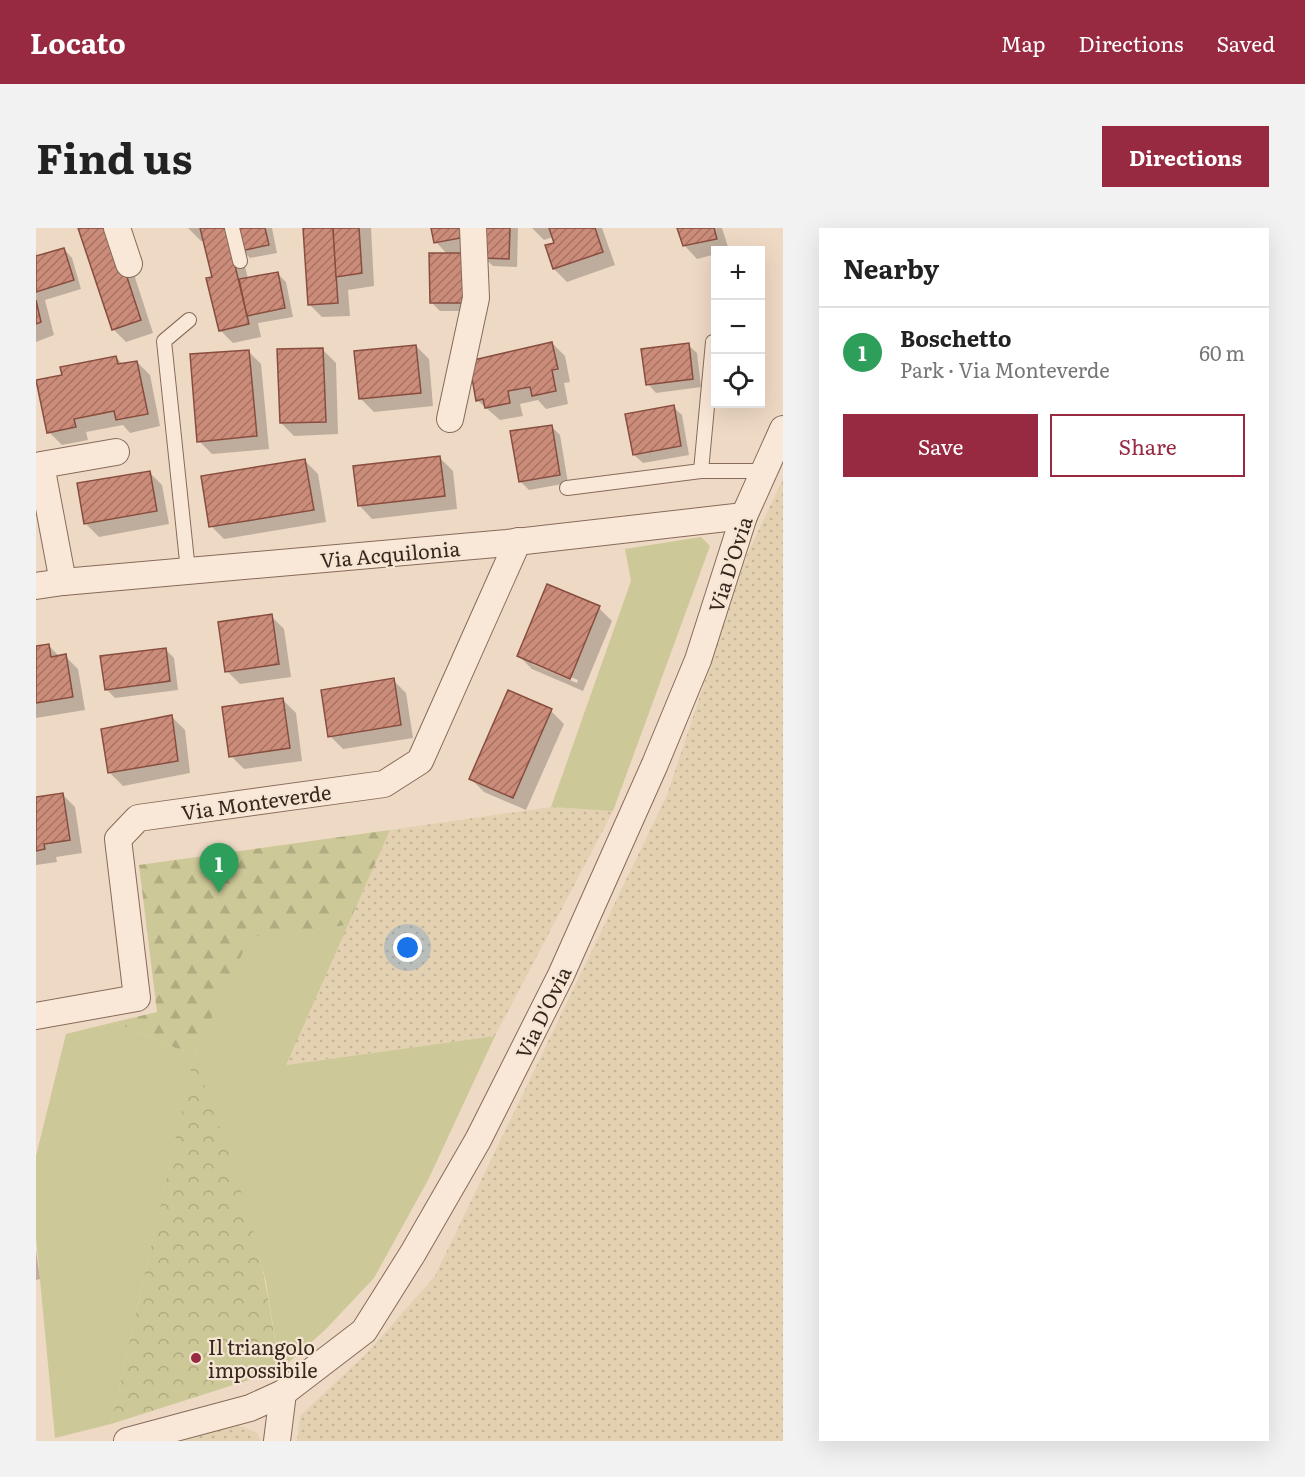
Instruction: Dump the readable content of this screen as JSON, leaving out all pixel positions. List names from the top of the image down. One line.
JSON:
{"streets":{"street":["Via Acquilonia","Via D'Ovia","Via Monteverde"]},"crossings":[["Via Acquilonia","Via D'Ovia"],["Via Acquilonia","Via Monteverde"]],"places":["Il triangolo impossibile"],"page":{"header":"Locato","nav":["Map","Directions","Saved"],"title":"Find us","buttons":["Directions",["Save","Share"]],"heading":"Nearby","map_buttons":["+","−"],"list":[{"mark":"1","name":"Boschetto","note":"Park · Via Monteverde","value":"60 m"}],"pins":"1"}}
